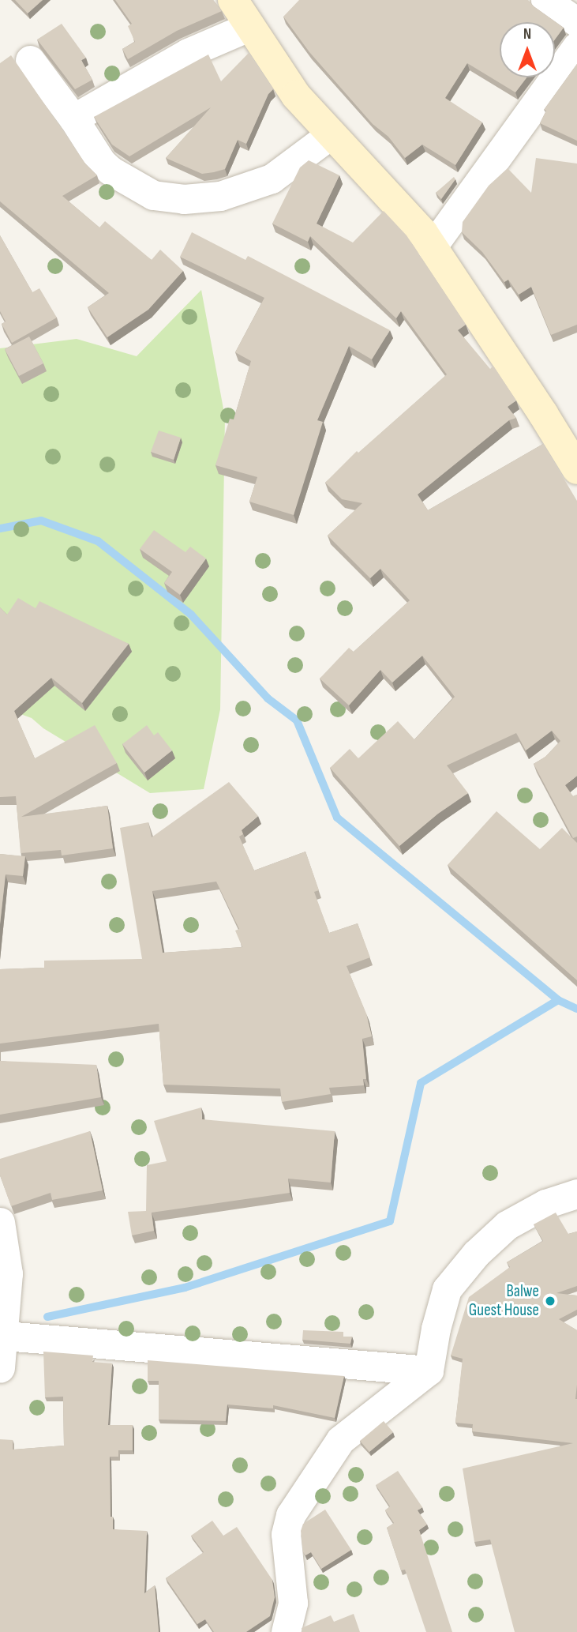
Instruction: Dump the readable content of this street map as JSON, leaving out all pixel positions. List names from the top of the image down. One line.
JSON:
{"places":["Balwe Guest House"],"north":"top"}
